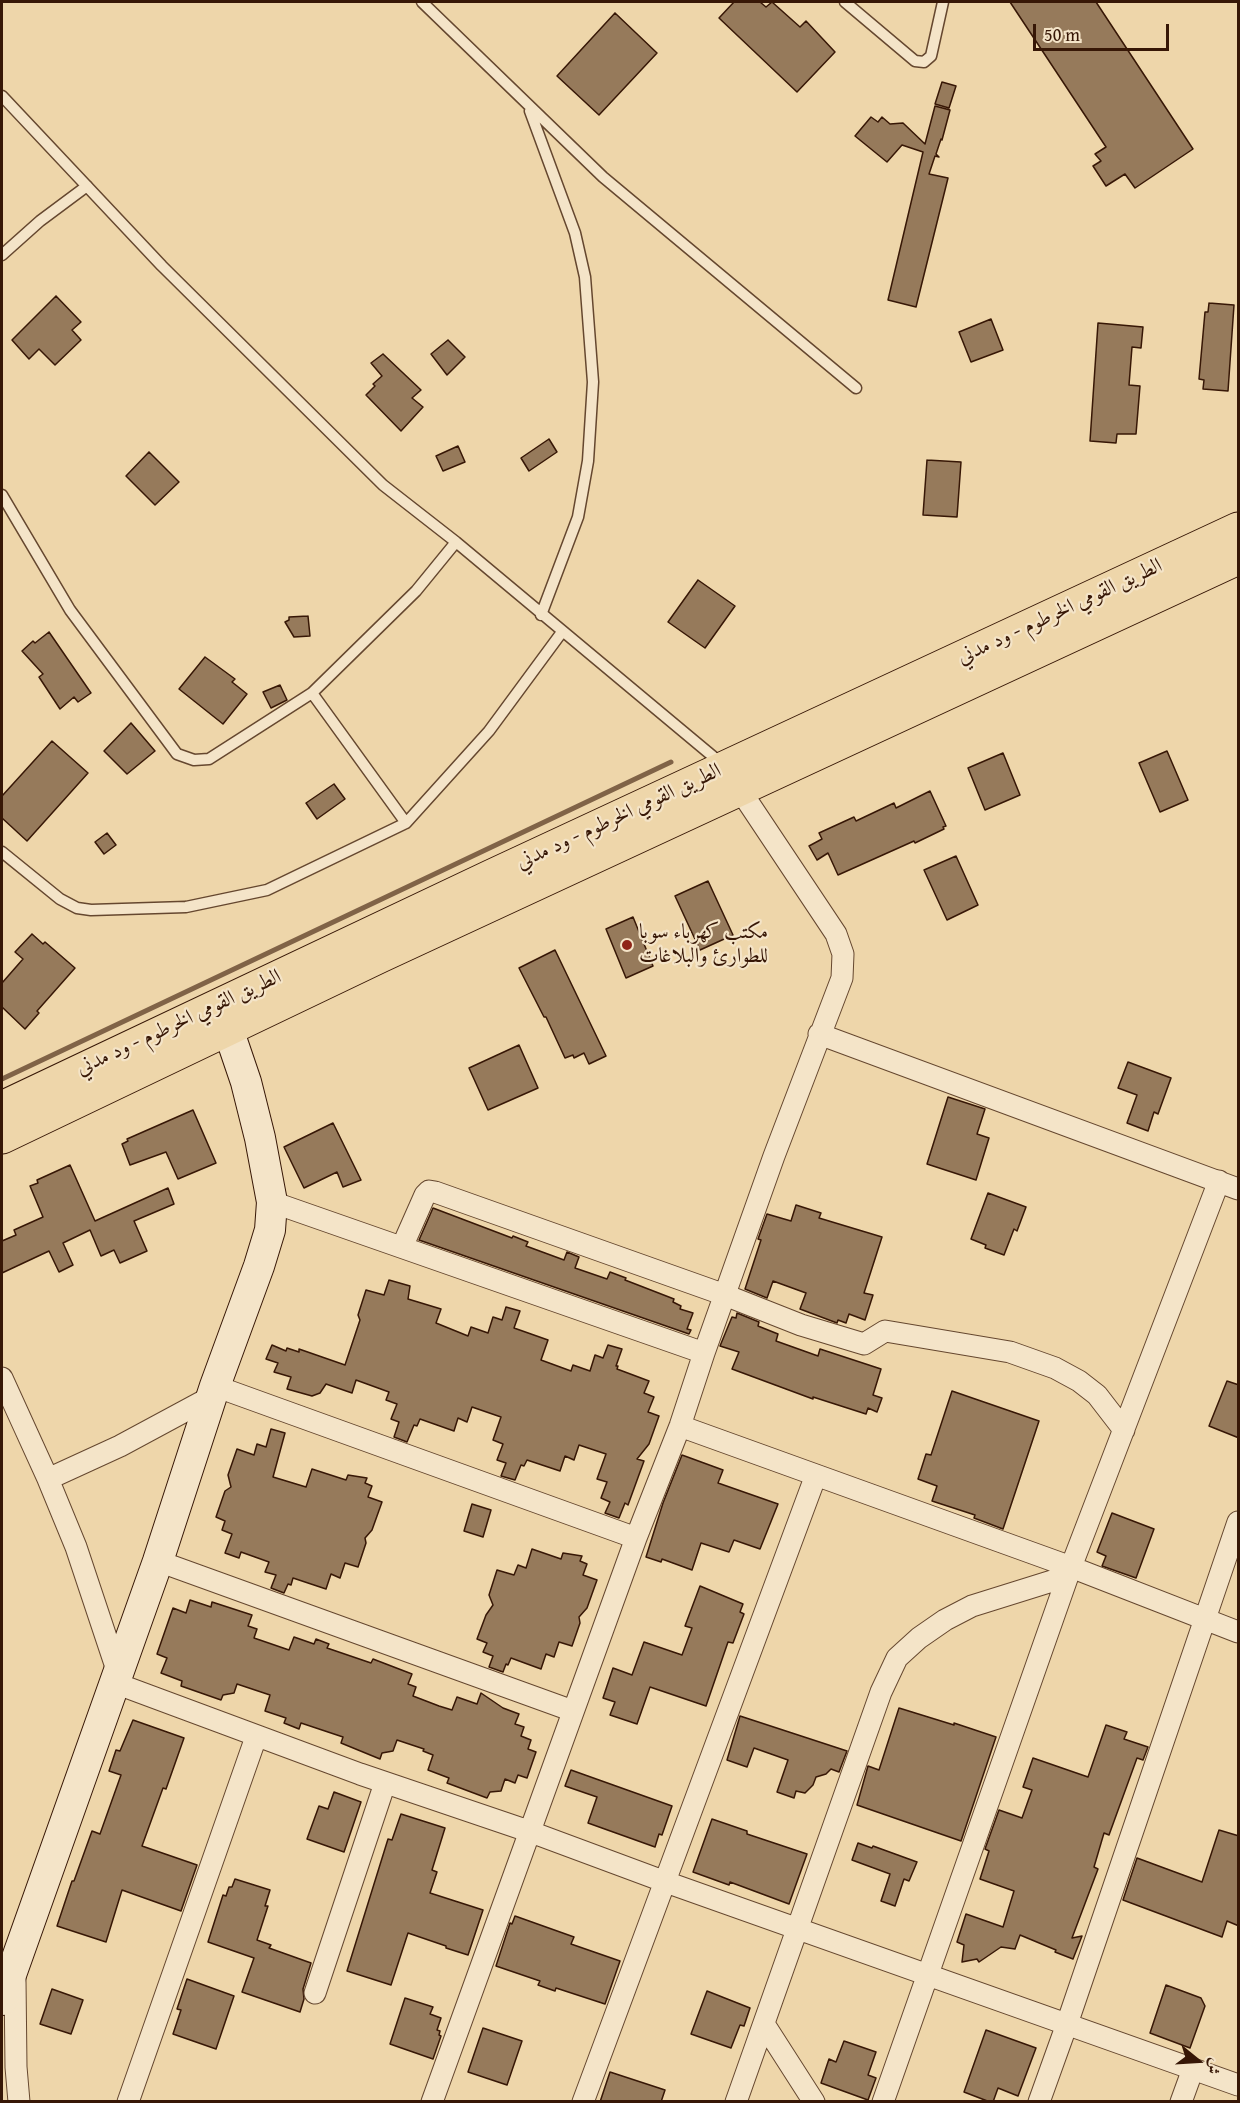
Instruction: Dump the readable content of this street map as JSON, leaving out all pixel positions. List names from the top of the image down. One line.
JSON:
{"streets":{"highway":["الطريق القومي الخرطوم - ود مدني"]},"places":["مكتب كهرباء سوبا للطوارئ والبلاغات"],"scale_bar":"50 m","north":"right"}
